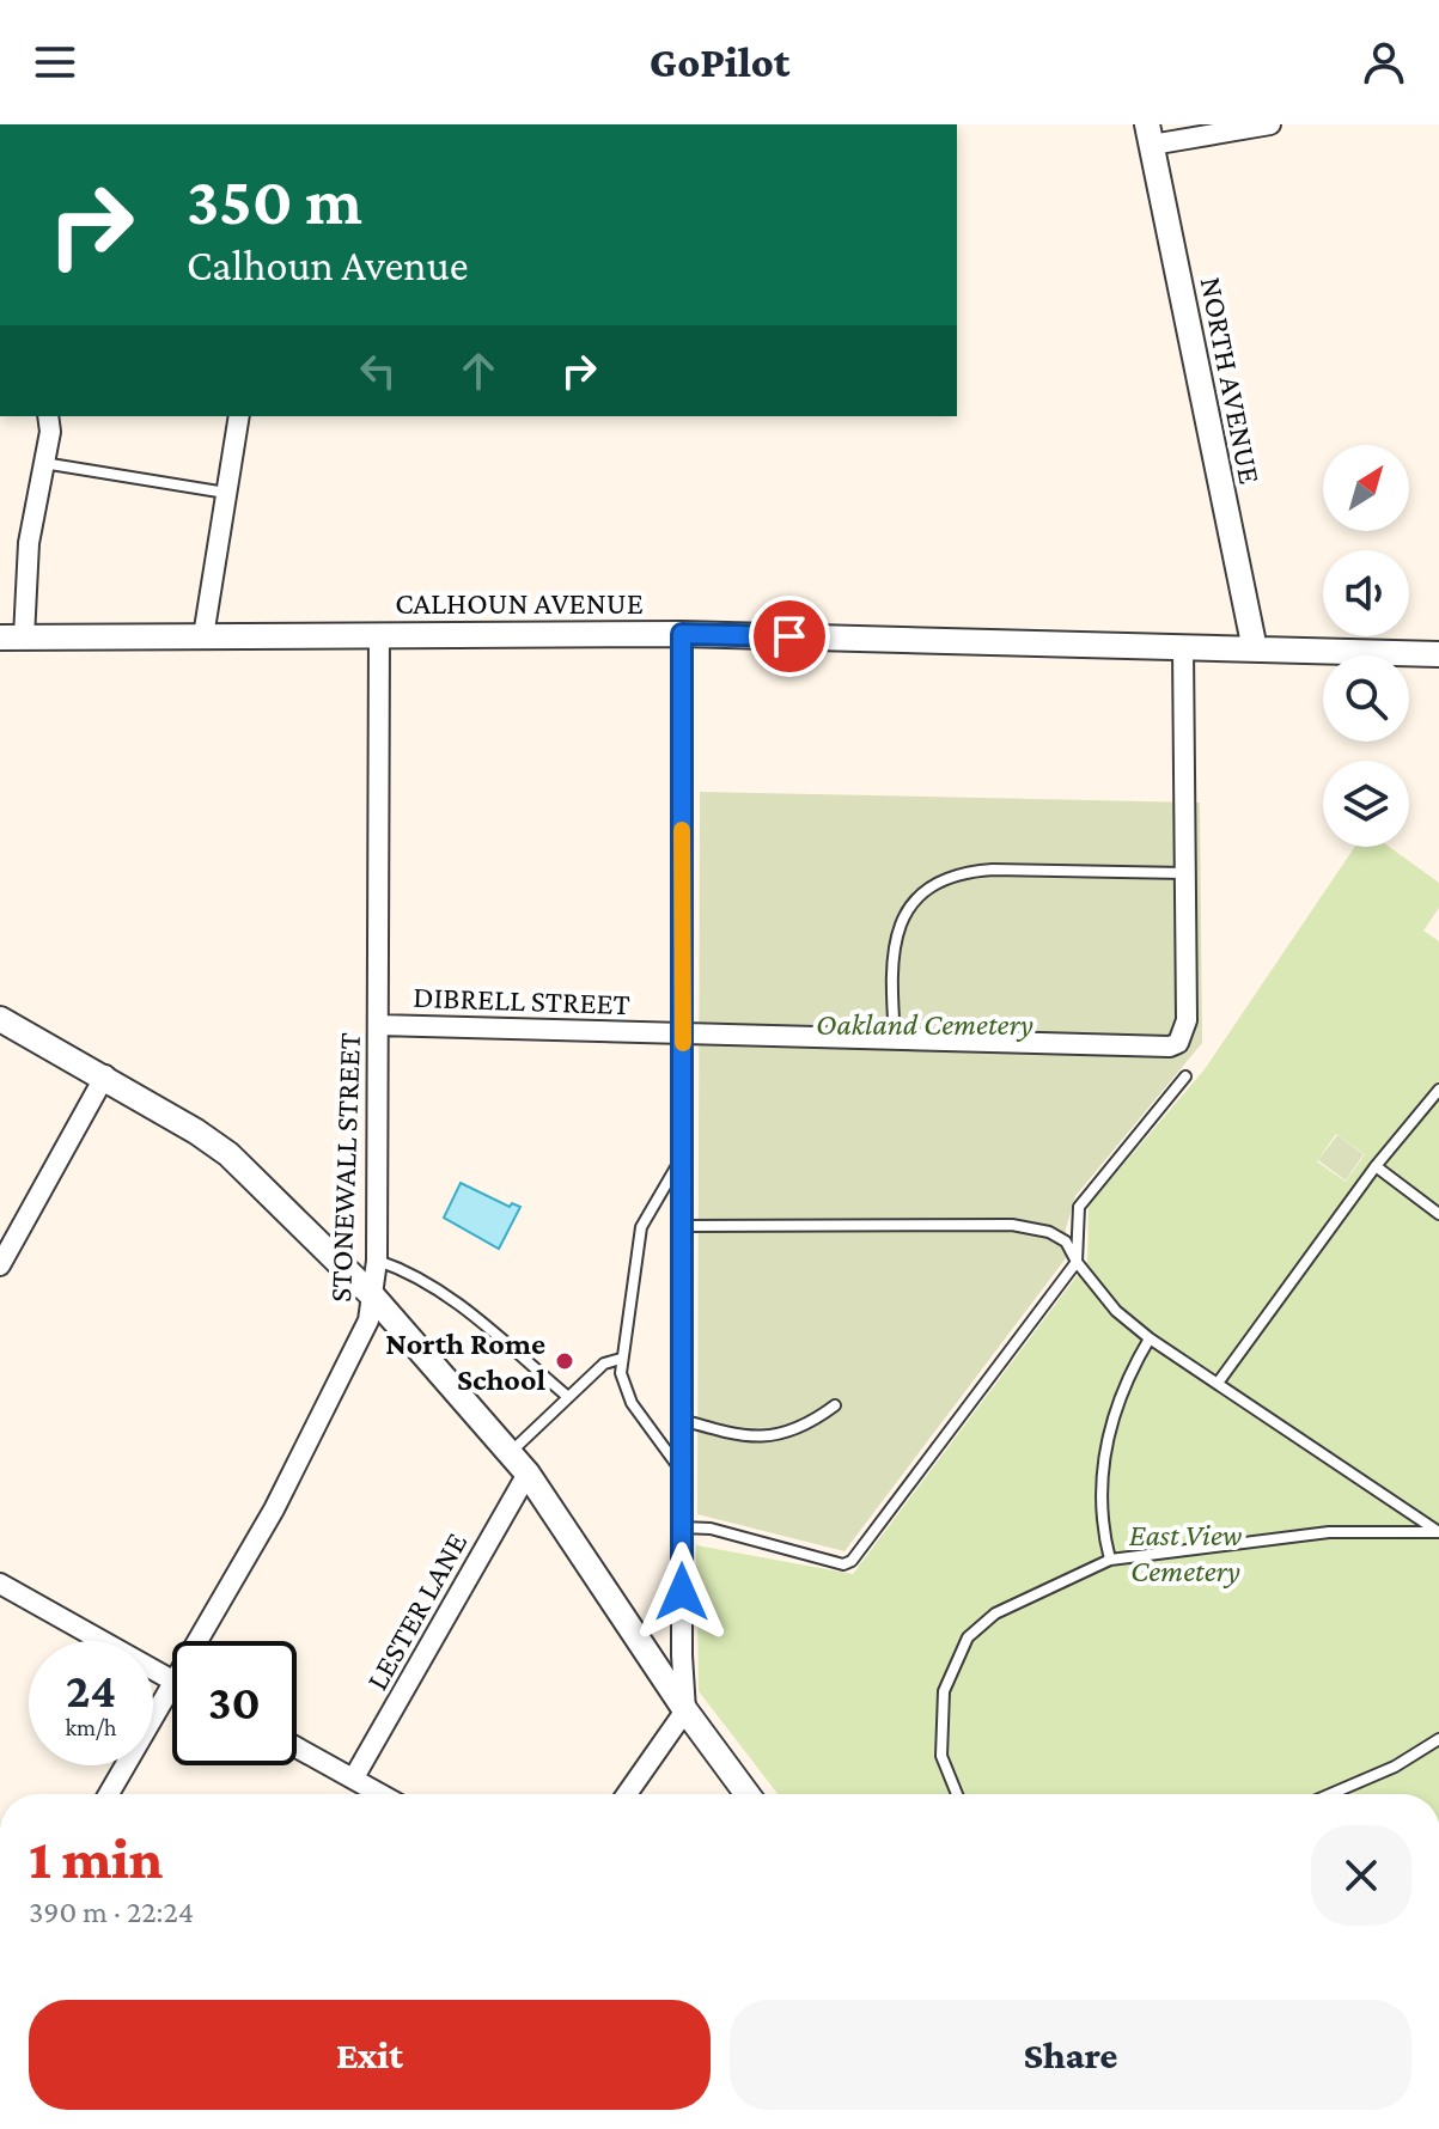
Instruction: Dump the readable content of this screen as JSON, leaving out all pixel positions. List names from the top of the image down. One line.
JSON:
{"streets":{"street":["NORTH AVENUE","CALHOUN AVENUE","DIBRELL STREET","STONEWALL STREET","LESTER LANE"]},"crossings":[["NORTH AVENUE","CALHOUN AVENUE"],["CALHOUN AVENUE","STONEWALL STREET"],["DIBRELL STREET","STONEWALL STREET"]],"parks":["Oakland Cemetery","East View Cemetery"],"places":["North Rome School"],"north":"top right","page":{"header":"GoPilot","turn":["350 m","Calhoun Avenue"],"speed":"24 km/h","limit":"30","heading":["1 min","390 m · 22:24"],"buttons":["Exit","Share"]}}
